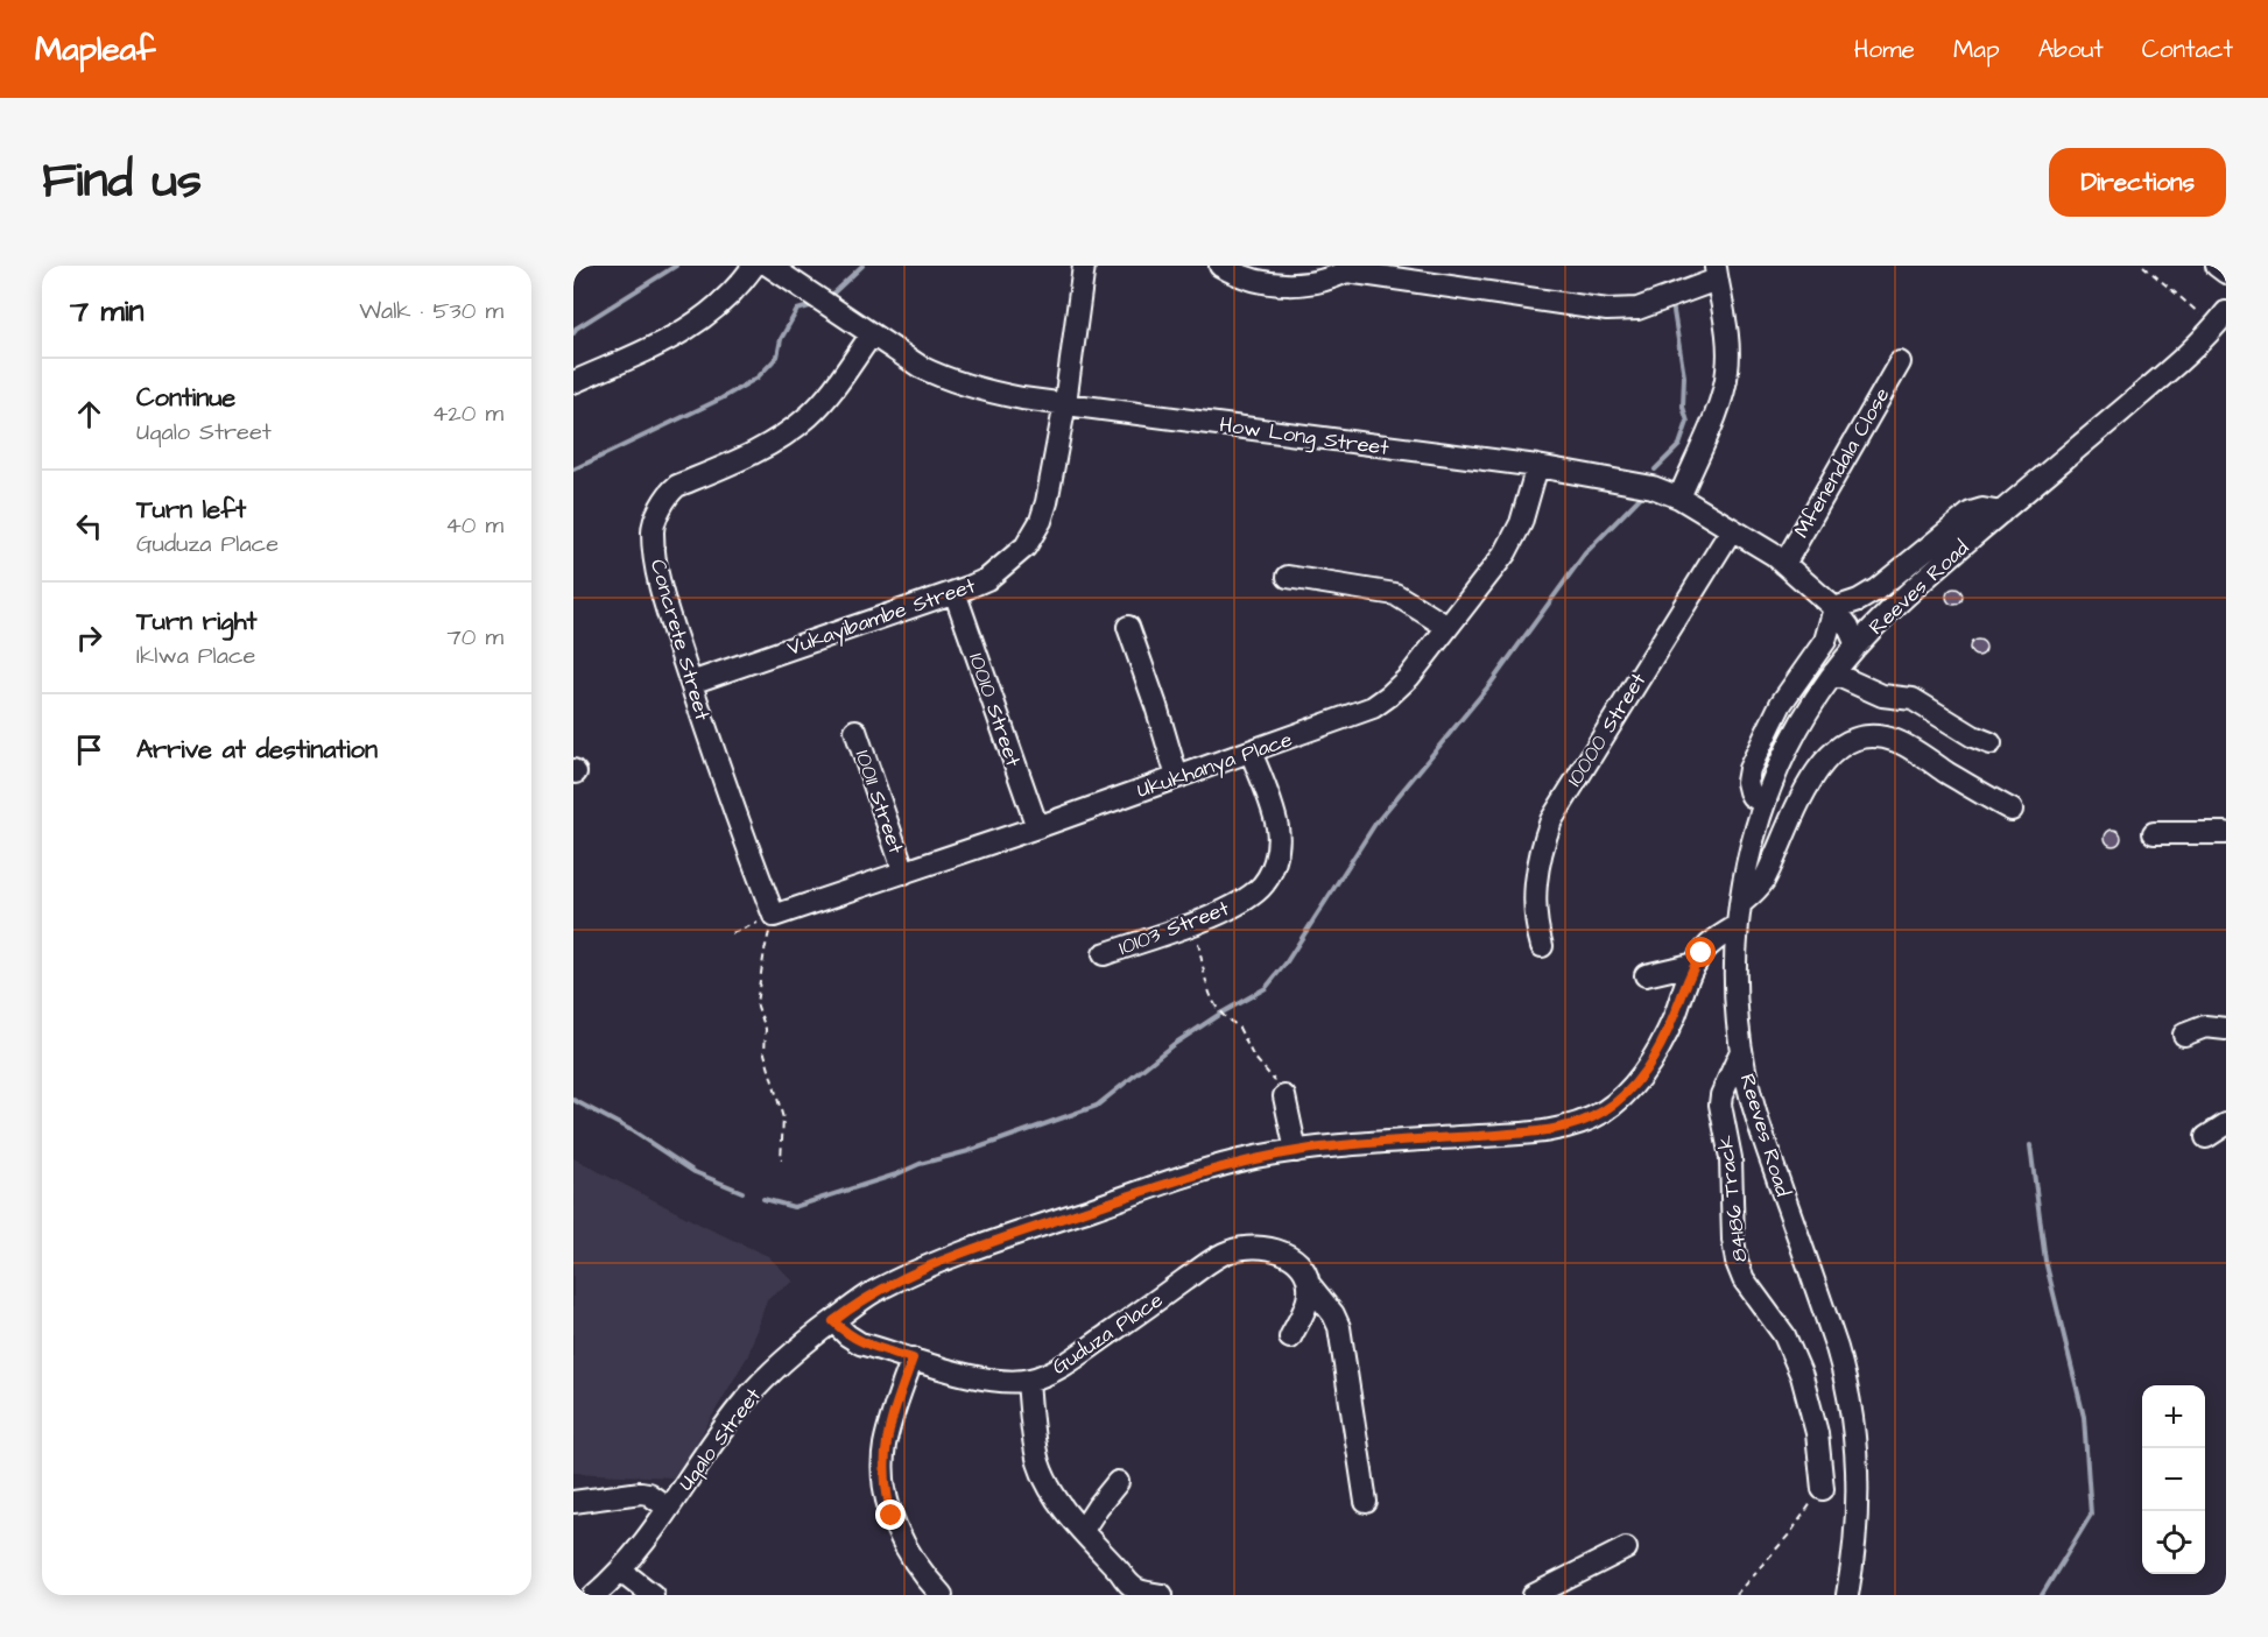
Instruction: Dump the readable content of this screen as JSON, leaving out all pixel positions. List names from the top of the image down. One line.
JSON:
{"streets":{"street":["How Long Street","Mfenendala Close","Reeves Road","Vukayibambe Street","Concrete Street","10010 Street","10000 Street","Ukukhanya Place","10011 Street","10103 Street","84186 Track","Guduza Place","Uqalo Street"]},"crossings":[["How Long Street","Mfenendala Close"],["How Long Street","Reeves Road"],["How Long Street","Vukayibambe Street"],["How Long Street","Concrete Street"],["How Long Street","10000 Street"],["How Long Street","Ukukhanya Place"],["Reeves Road","84186 Track"],["Reeves Road","Uqalo Street"],["Vukayibambe Street","Concrete Street"],["Vukayibambe Street","10010 Street"],["Concrete Street","Ukukhanya Place"],["10010 Street","Ukukhanya Place"],["Ukukhanya Place","10011 Street"],["Ukukhanya Place","10103 Street"],["Guduza Place","Uqalo Street"]],"page":{"header":"Mapleaf","nav":["Home","Map","About","Contact"],"title":"Find us","buttons":"Directions","heading":["7 min","Walk · 530 m"],"list":[["Continue","Uqalo Street","420 m"],["Turn left","Guduza Place","40 m"],["Turn right","Iklwa Place","70 m"],"Arrive at destination"],"map_buttons":["+","−"]}}
